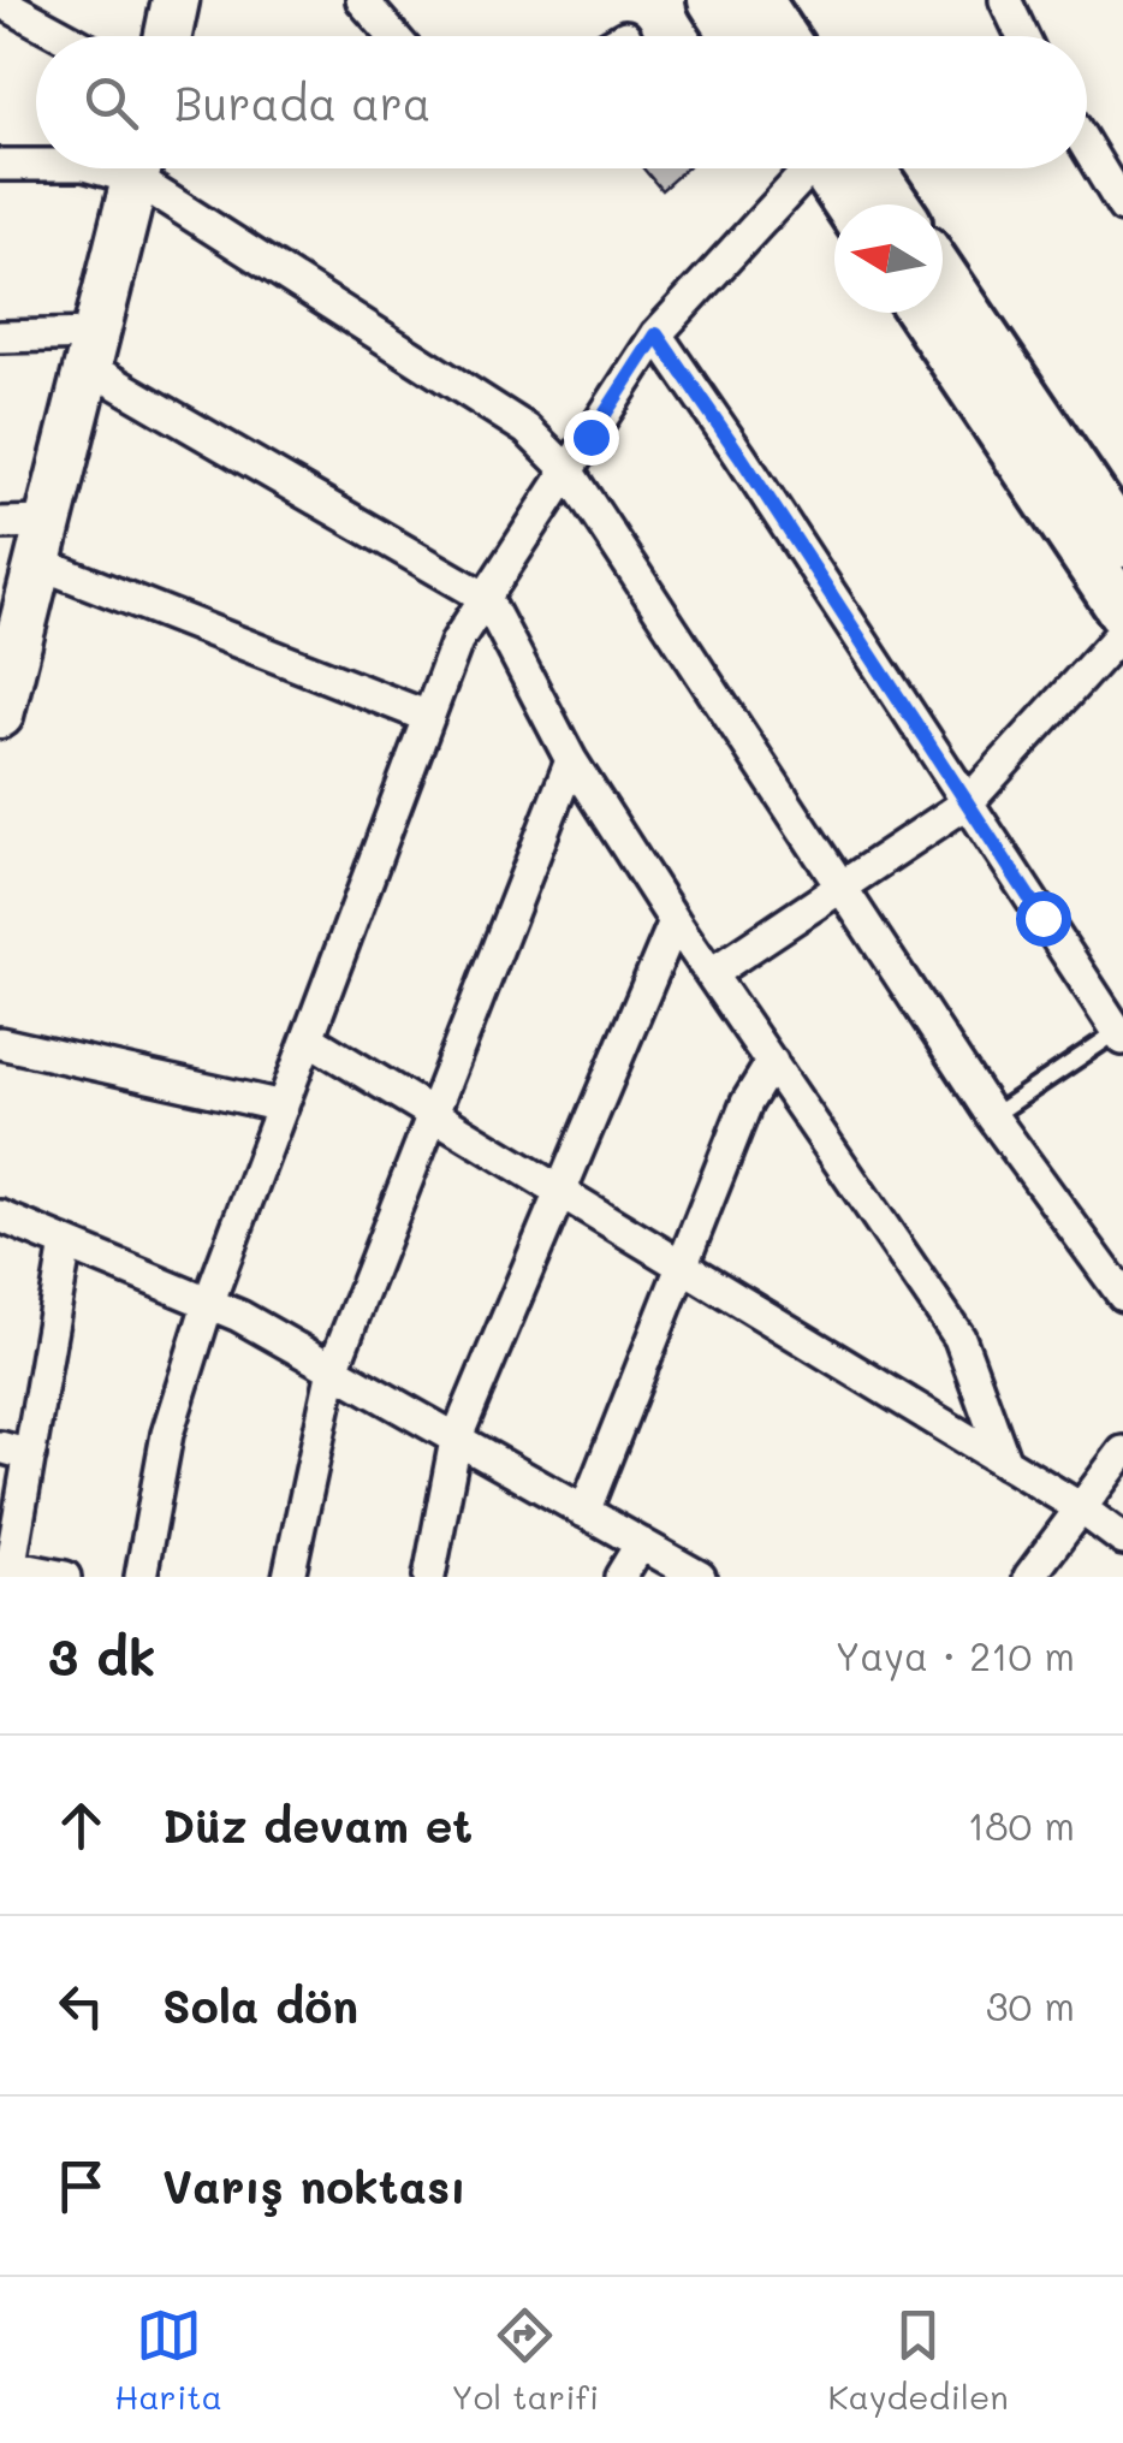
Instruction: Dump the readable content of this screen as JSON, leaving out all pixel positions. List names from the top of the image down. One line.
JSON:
{"north":"left","page":{"search":"Burada ara","heading":["3 dk","Yaya · 210 m"],"list":[["Düz devam et","180 m"],["Sola dön","30 m"],"Varış noktası"],"nav":["Harita","Yol tarifi","Kaydedilen"]}}
